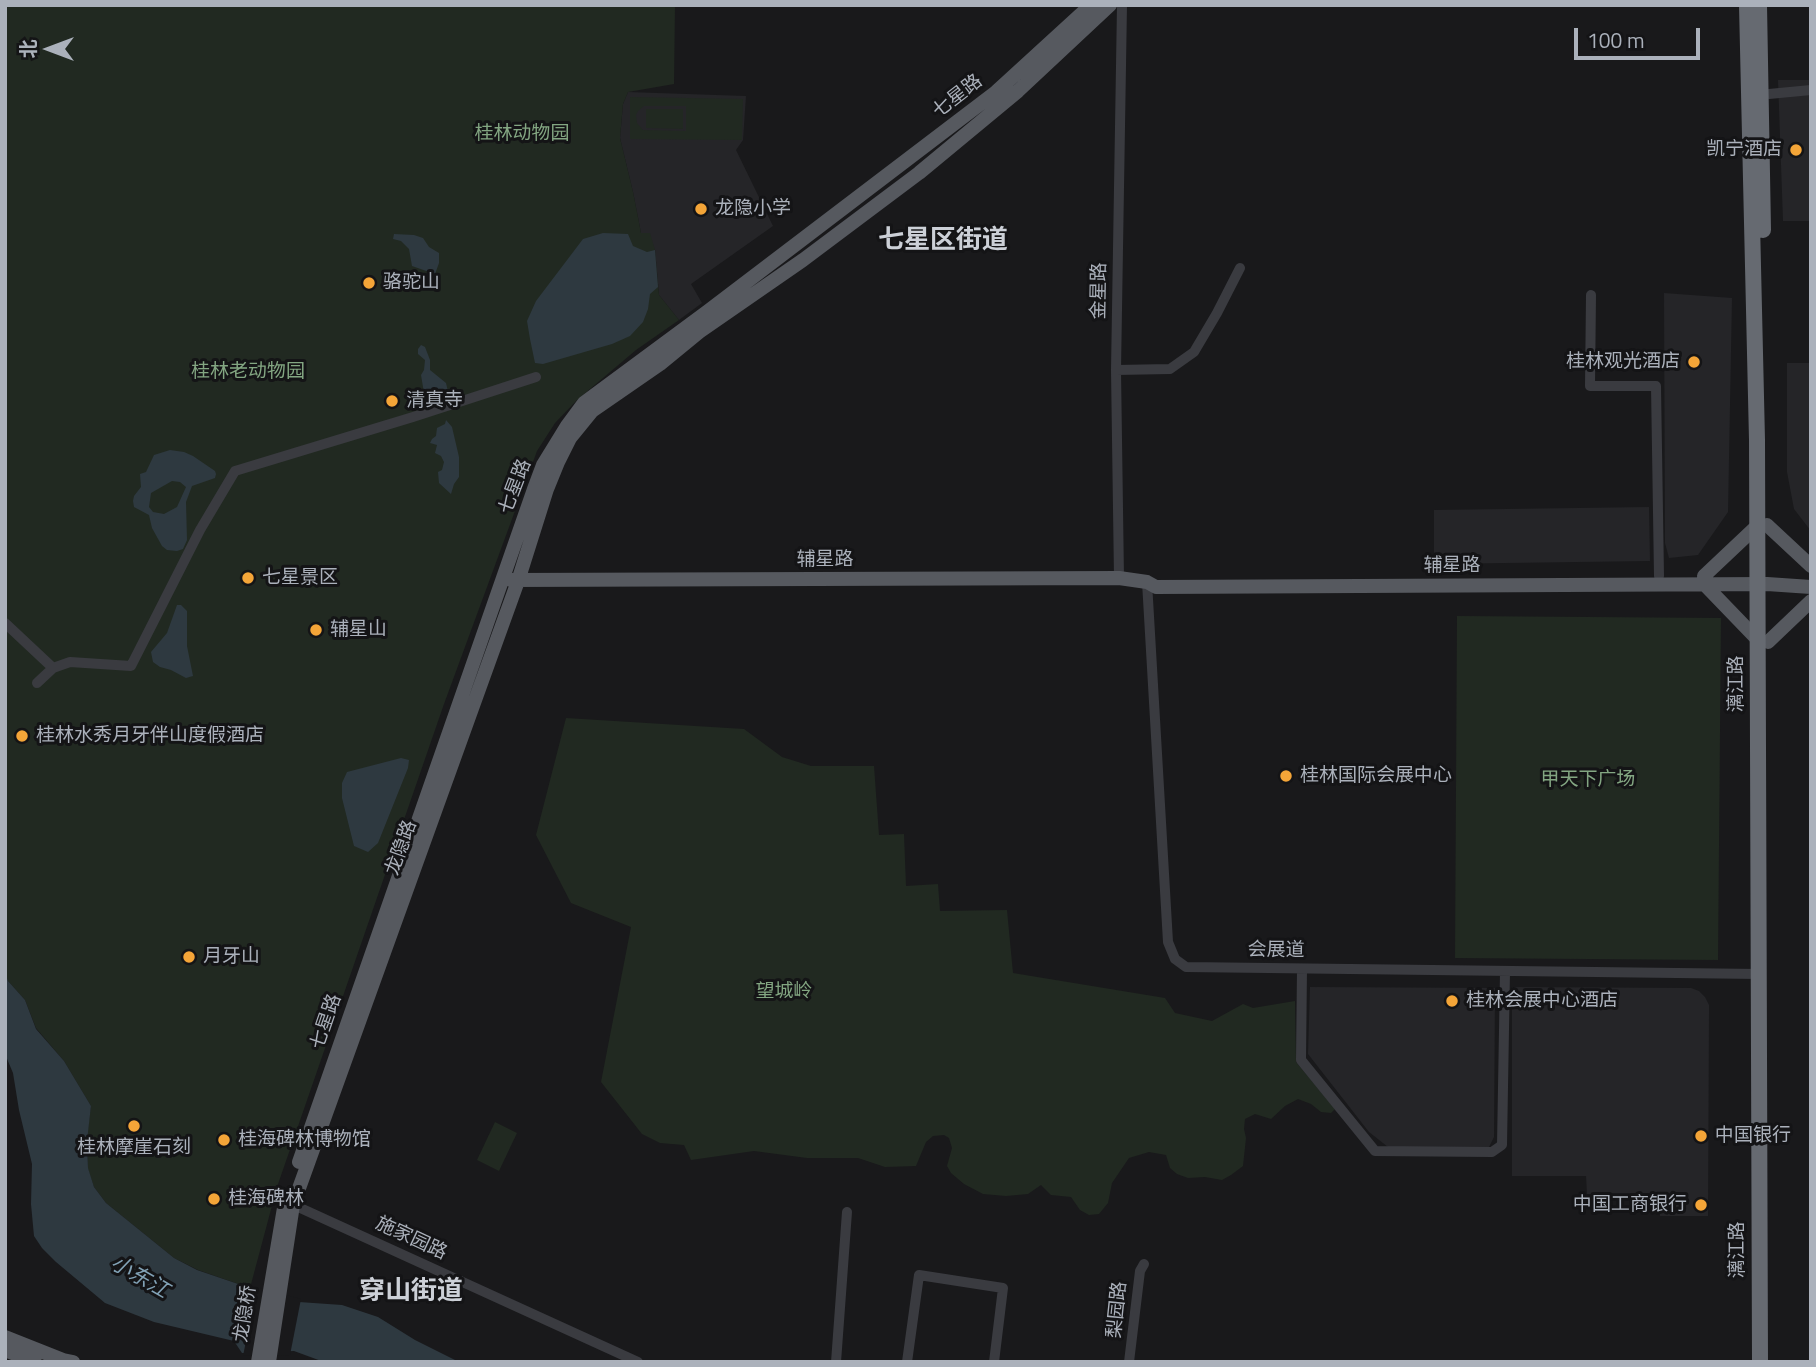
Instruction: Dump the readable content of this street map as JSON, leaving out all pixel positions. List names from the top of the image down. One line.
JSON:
{"streets":{"highway":["漓江路"],"main road":["七星路","辅星路","龙隐路","龙隐桥"],"street":["金星路","会展道","施家园路","梨园路"]},"crossings":[["七星路","辅星路"],["七星路","龙隐路"],["七星路","施家园路"],["金星路","辅星路"],["辅星路","漓江路"],["辅星路","龙隐路"],["辅星路","会展道"],["漓江路","会展道"],["龙隐路","施家园路"],["龙隐路","龙隐桥"]],"districts":["七星区街道","穿山街道"],"water":["小东江"],"parks":["桂林动物园","桂林老动物园","甲天下广场","望城岭"],"places":["凯宁酒店","龙隐小学","骆驼山","桂林观光酒店","清真寺","七星景区","辅星山","桂林水秀月牙伴山度假酒店","桂林国际会展中心","月牙山","桂林会展中心酒店","桂林摩崖石刻","中国银行","桂海碑林博物馆","桂海碑林","中国工商银行"],"scale_bar":"100 m","north":"left"}
